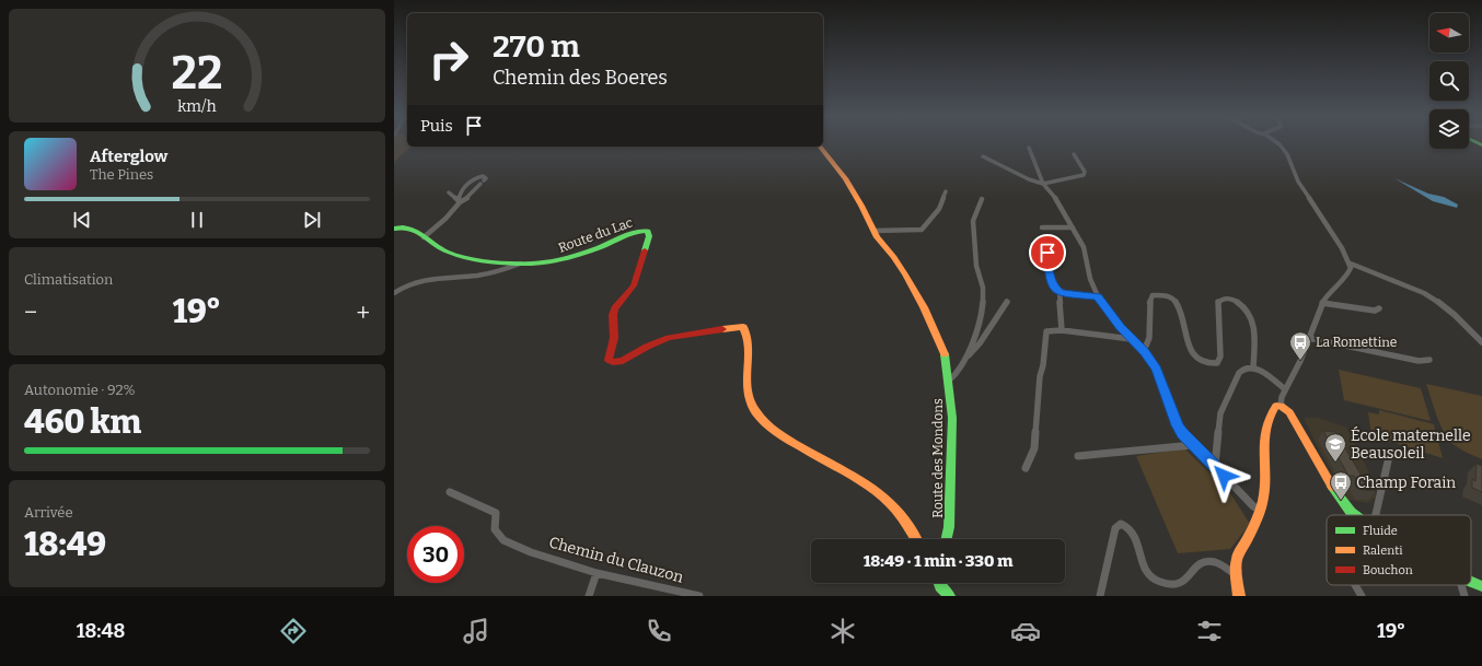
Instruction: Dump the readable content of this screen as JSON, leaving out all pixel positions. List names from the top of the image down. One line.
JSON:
{"streets":{"street":["Route du Lac","Route des Mondons","Chemin du Clauzon"]},"places":{"bus stop":["La Romettine","Champ Forain"],"school or university":["École maternelle Beausoleil"]},"legend":["Fluide","Ralenti","Bouchon"],"north":"left","page":{"turn":["270 m","Chemin des Boeres"],"then":"Puis","song":["Afterglow","The Pines"],"tile":["Climatisation",["Autonomie · 92%","460 km"],["Arrivée","18:49"]],"heat":["−","19°","+"],"limit":"30","trip":"18:49 · 1 min · 330 m","tabs":["18:48","19°"],"gauge":["22","km/h"]}}
